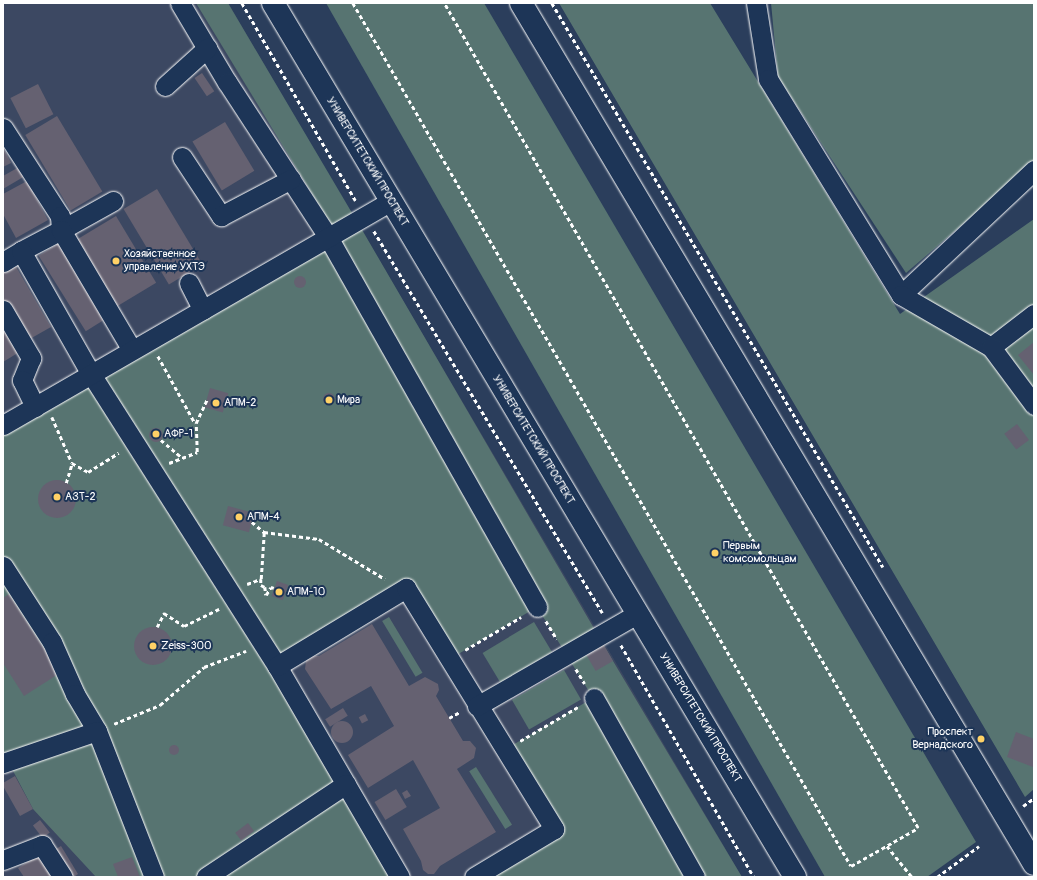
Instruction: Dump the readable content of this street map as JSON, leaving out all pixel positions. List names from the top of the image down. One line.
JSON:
{"streets":{"main road":["УНИВЕРСИТЕТСКИЙ ПРОСПЕКТ"]},"places":["Хозяйственное управление УХТЭ","Мира","АПМ-2","АФР-1","АЗТ-2","АПМ-4","Первым комсомольцам","АПМ-10","Zeiss-300","Проспект Вернадского"]}
